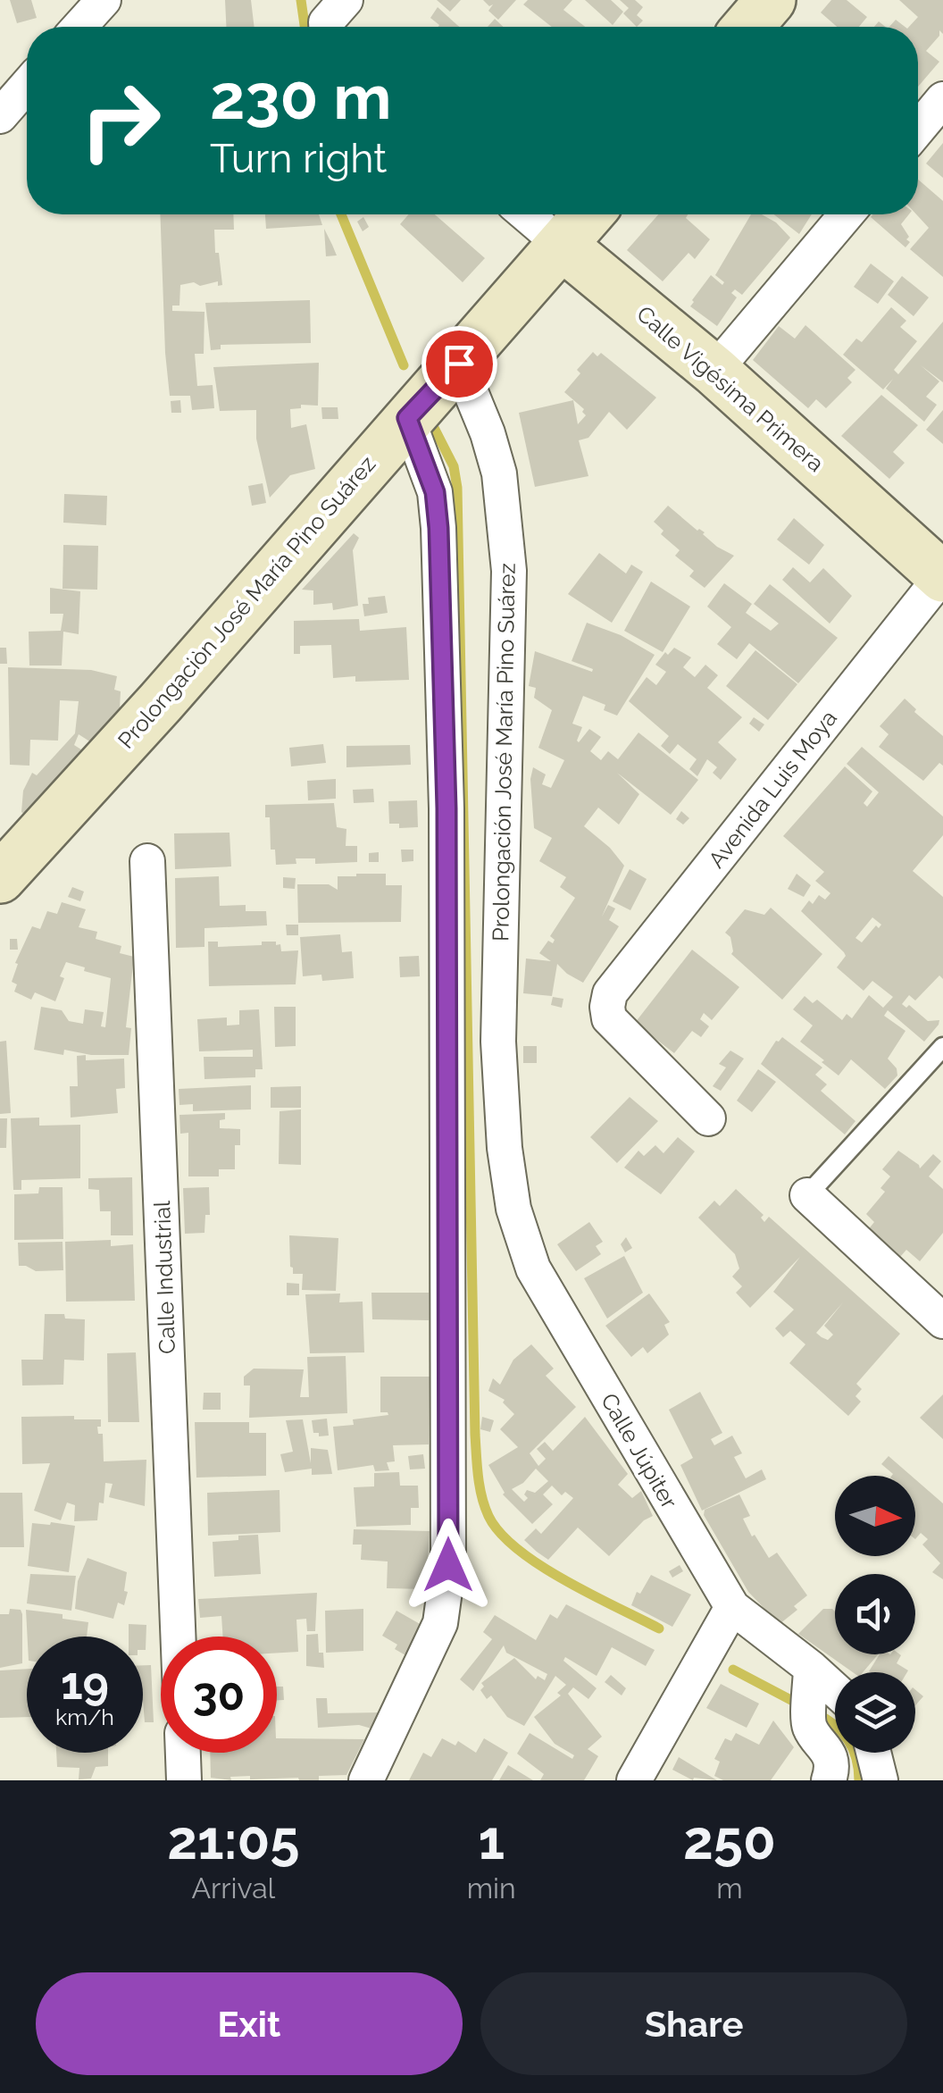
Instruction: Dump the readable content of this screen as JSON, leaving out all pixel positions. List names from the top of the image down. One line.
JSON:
{"streets":{"main road":["Calle Vigésima Primera","Prolongaciòn José María Pino Suárez"],"street":["Prolongación José María Pino Suárez","Avenida Luis Moya","Calle Industrial","Calle Júpiter"]},"crossings":[["Calle Vigésima Primera","Prolongaciòn José María Pino Suárez"],["Calle Vigésima Primera","Avenida Luis Moya"],["Prolongaciòn José María Pino Suárez","Prolongación José María Pino Suárez"],["Prolongación José María Pino Suárez","Calle Júpiter"]],"north":"right","page":{"turn":["230 m","Turn right"],"speed":"19 km/h","limit":"30","eta":["21:05","Arrival","1","min","250","m"],"buttons":["Exit","Share"]}}
